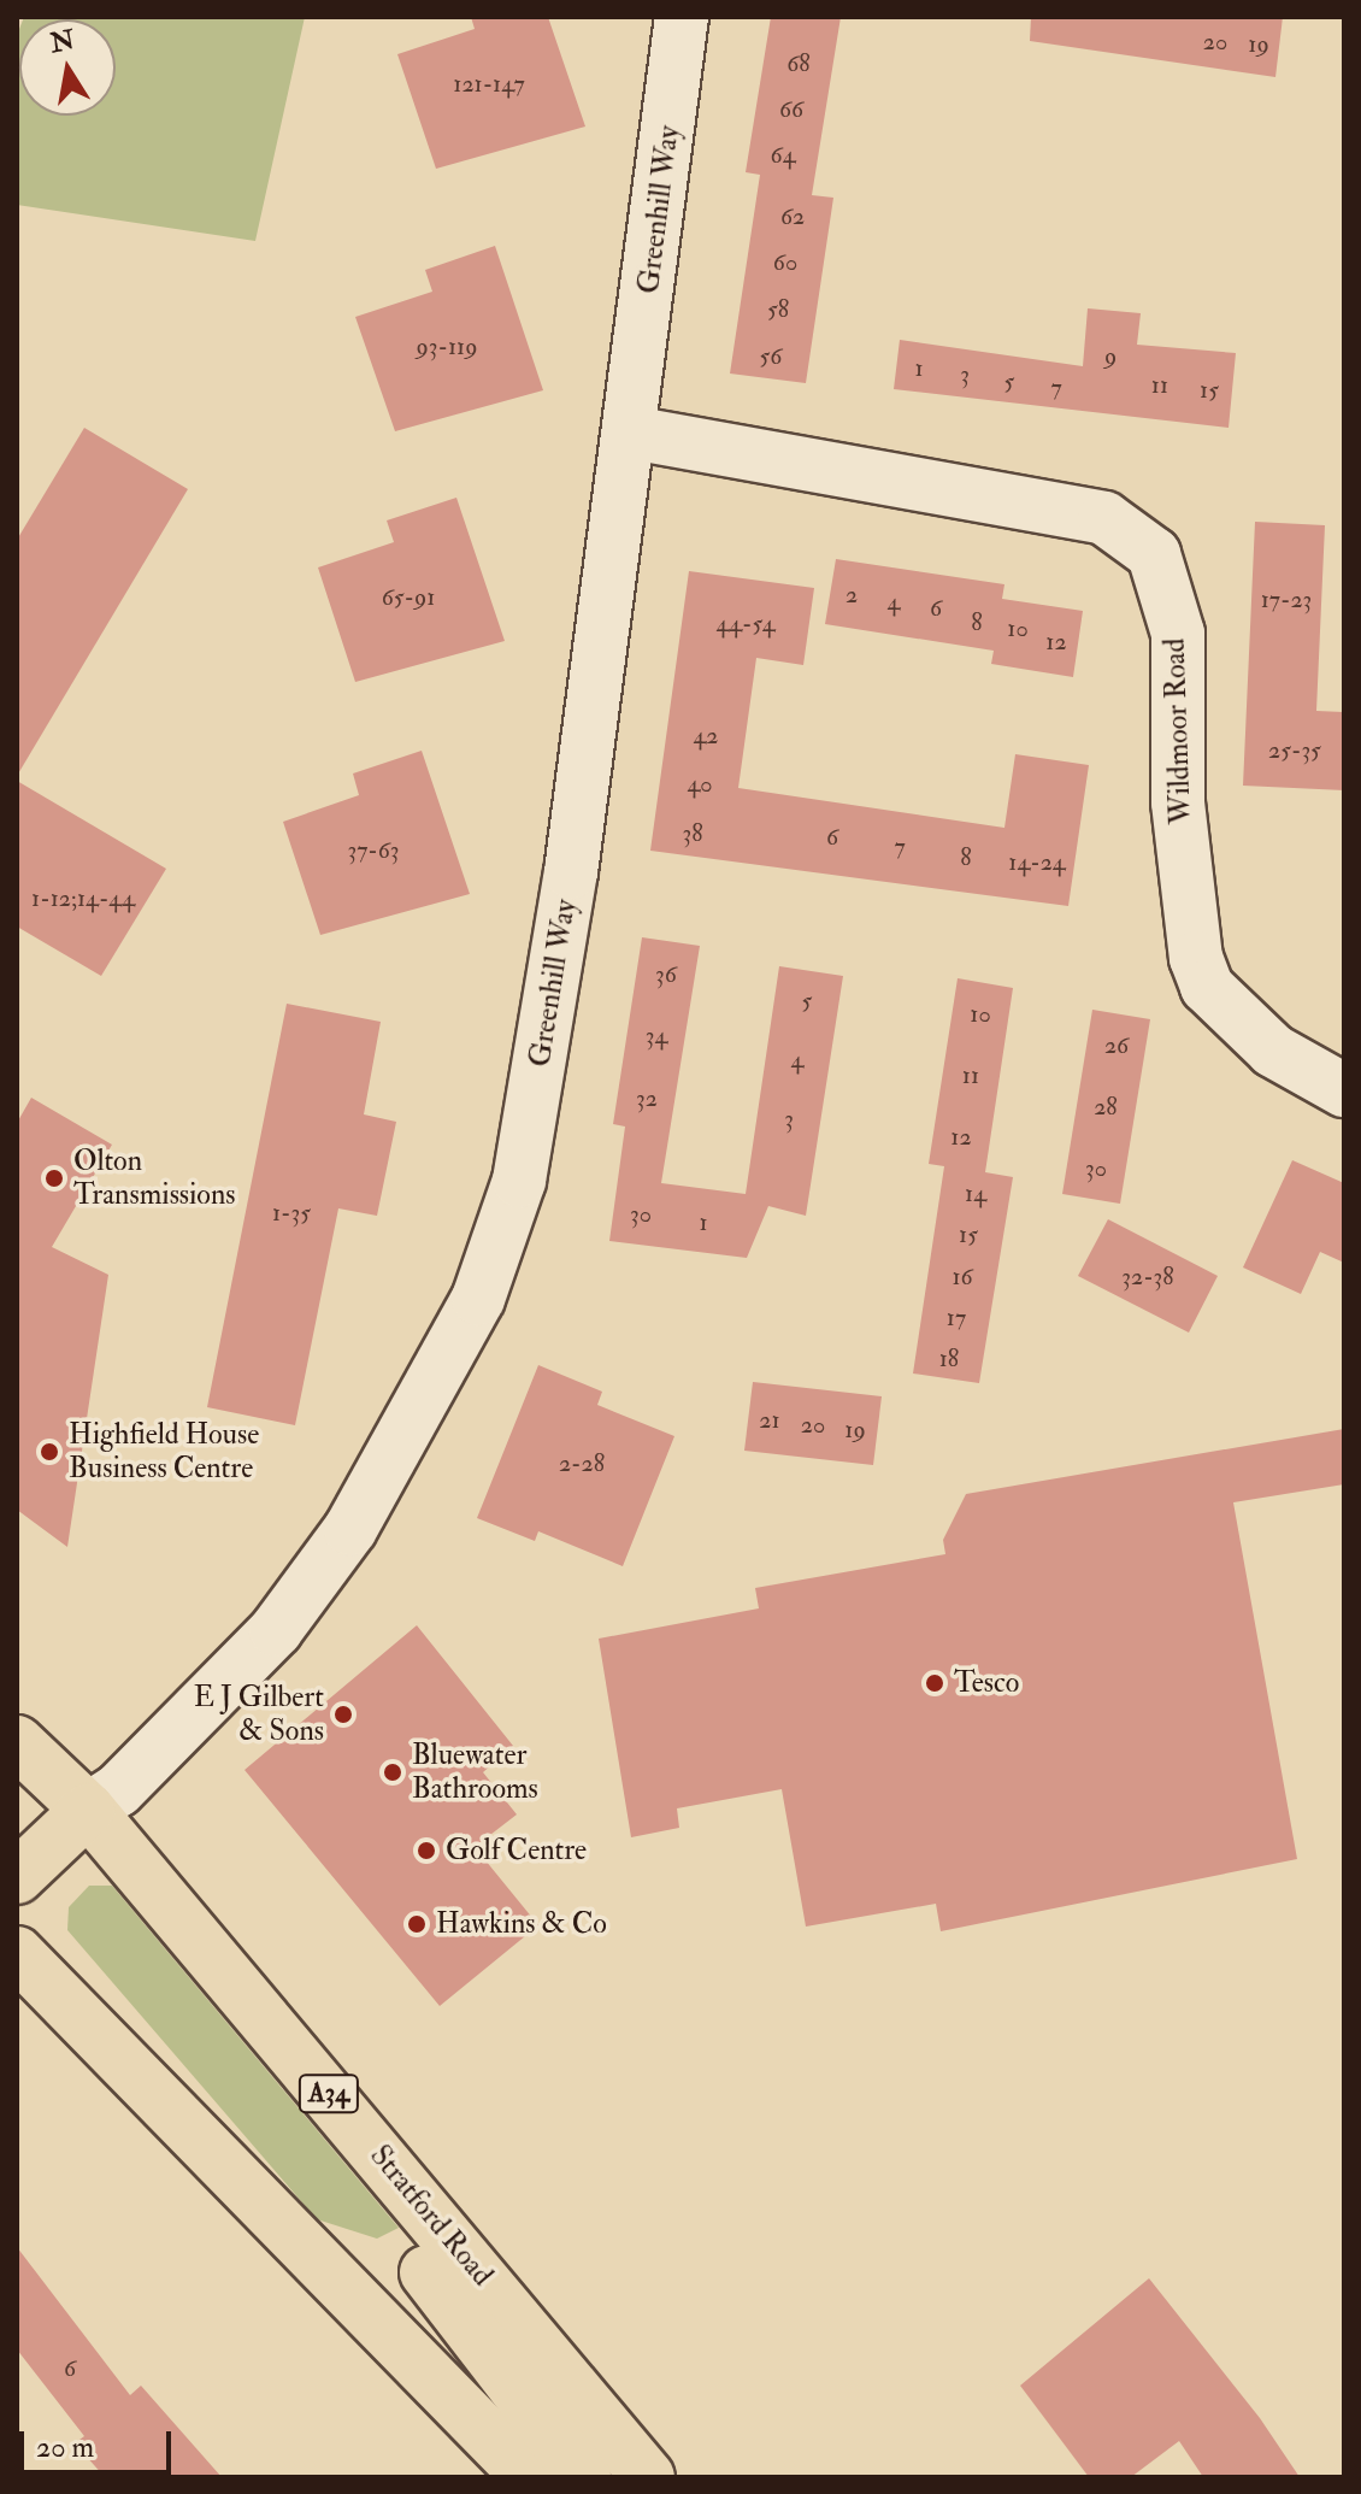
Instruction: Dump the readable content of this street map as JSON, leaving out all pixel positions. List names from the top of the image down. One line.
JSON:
{"streets":{"highway":["A34","Stratford Road"],"street":["Greenhill Way","Wildmoor Road"]},"crossings":[["Greenhill Way","Wildmoor Road"],["Greenhill Way","Stratford Road"]],"places":["Olton Transmissions","Highfield House Business Centre","Tesco","E J Gilbert & Sons","Bluewater Bathrooms","Golf Centre","Hawkins & Co"],"house_numbers":["20","19","68","121-147","66","64","62","60","58","93-119","56","9","1","3","5","11","7","15","2","65-91","17-23","4","6","8","44-54","10","12","42","25-35","40","38","6","7","37-63","8","14-24","1-12;14-44","36","5","10","34","26","4","11","32","28","3","12","30","14","1-35","30","1","15","16","32-38","17","18","21","20","19","2-28","6"],"scale_bar":"20 m","north":"top"}
